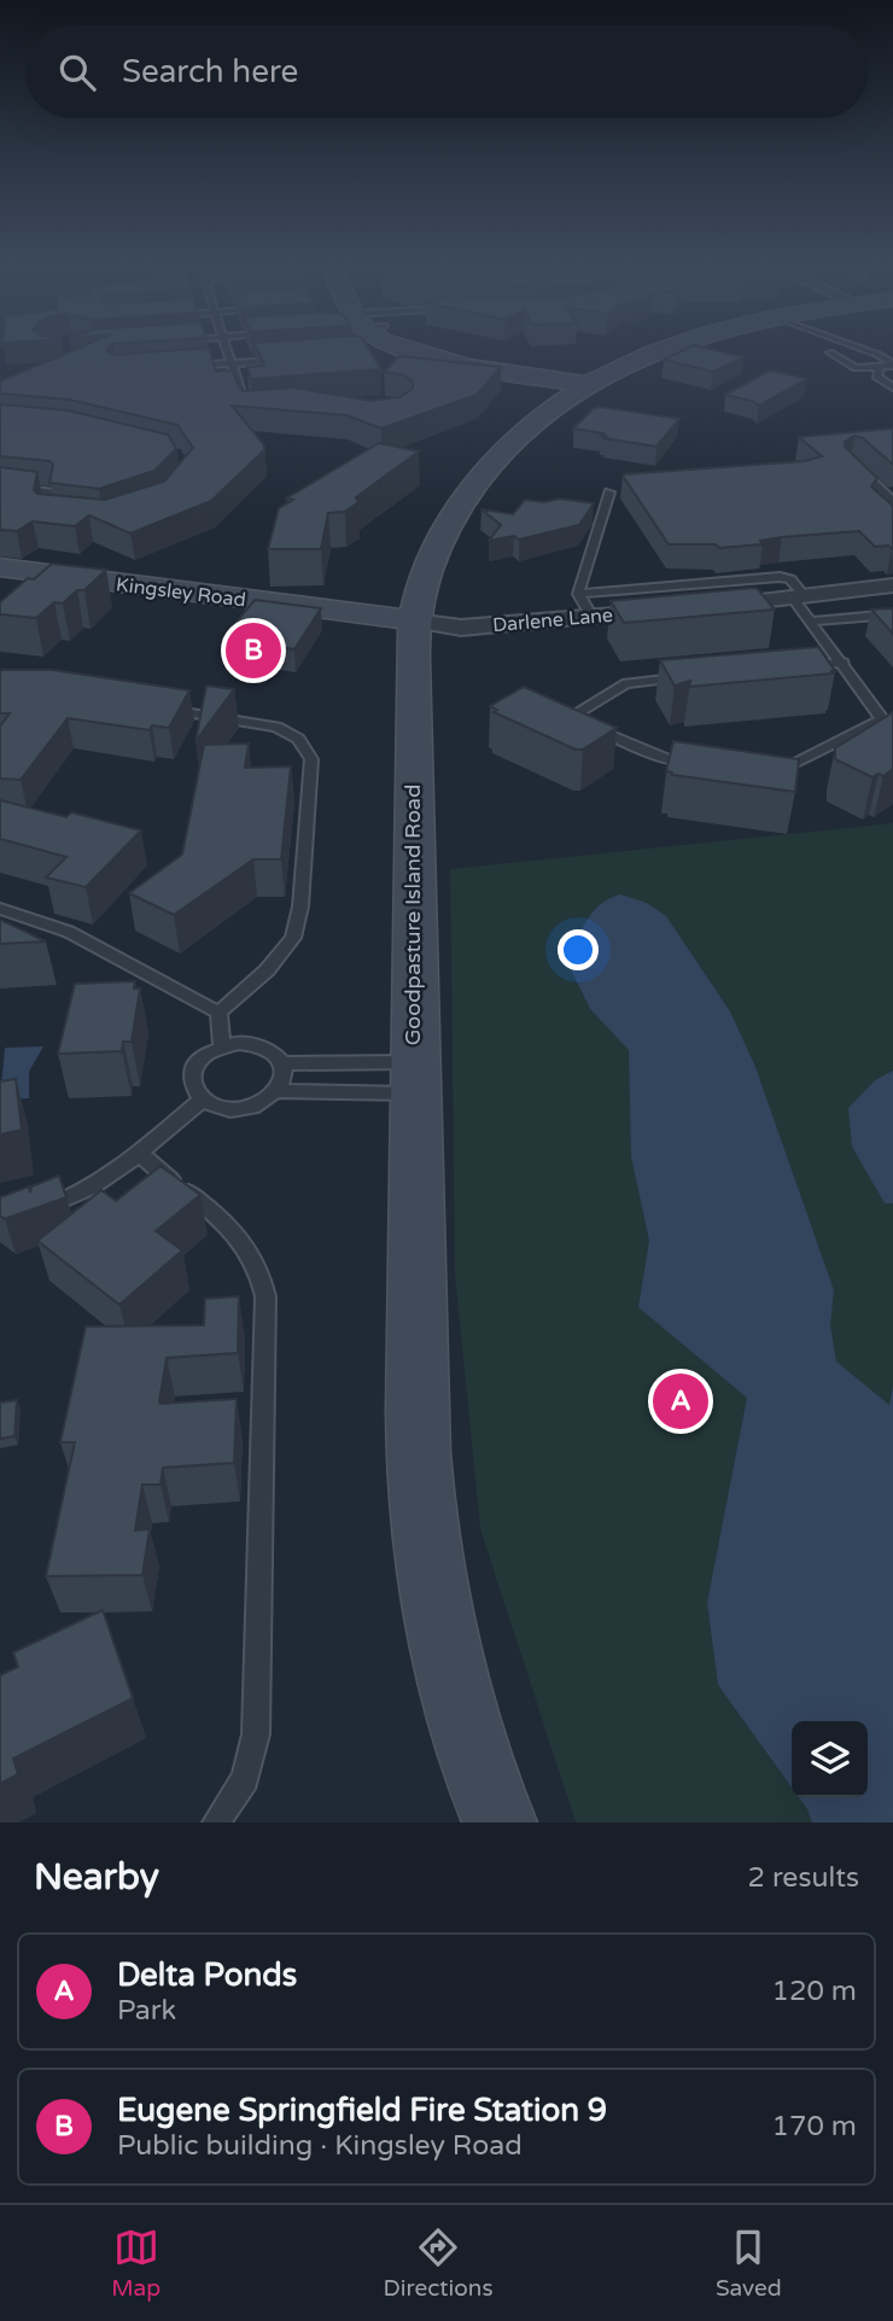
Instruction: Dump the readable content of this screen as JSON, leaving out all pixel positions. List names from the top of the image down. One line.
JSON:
{"streets":{"main road":["Kingsley Road","Goodpasture Island Road"],"street":["Darlene Lane"]},"crossings":[["Kingsley Road","Darlene Lane"],["Kingsley Road","Goodpasture Island Road"],["Darlene Lane","Goodpasture Island Road"]],"page":{"search":"Search here","pins":["B","A"],"heading":["Nearby","2 results"],"list":[{"mark":"A","name":"Delta Ponds","note":"Park","value":"120 m"},{"mark":"B","name":"Eugene Springfield Fire Station 9","note":"Public building · Kingsley Road","value":"170 m"}],"nav":["Map","Directions","Saved"]}}
